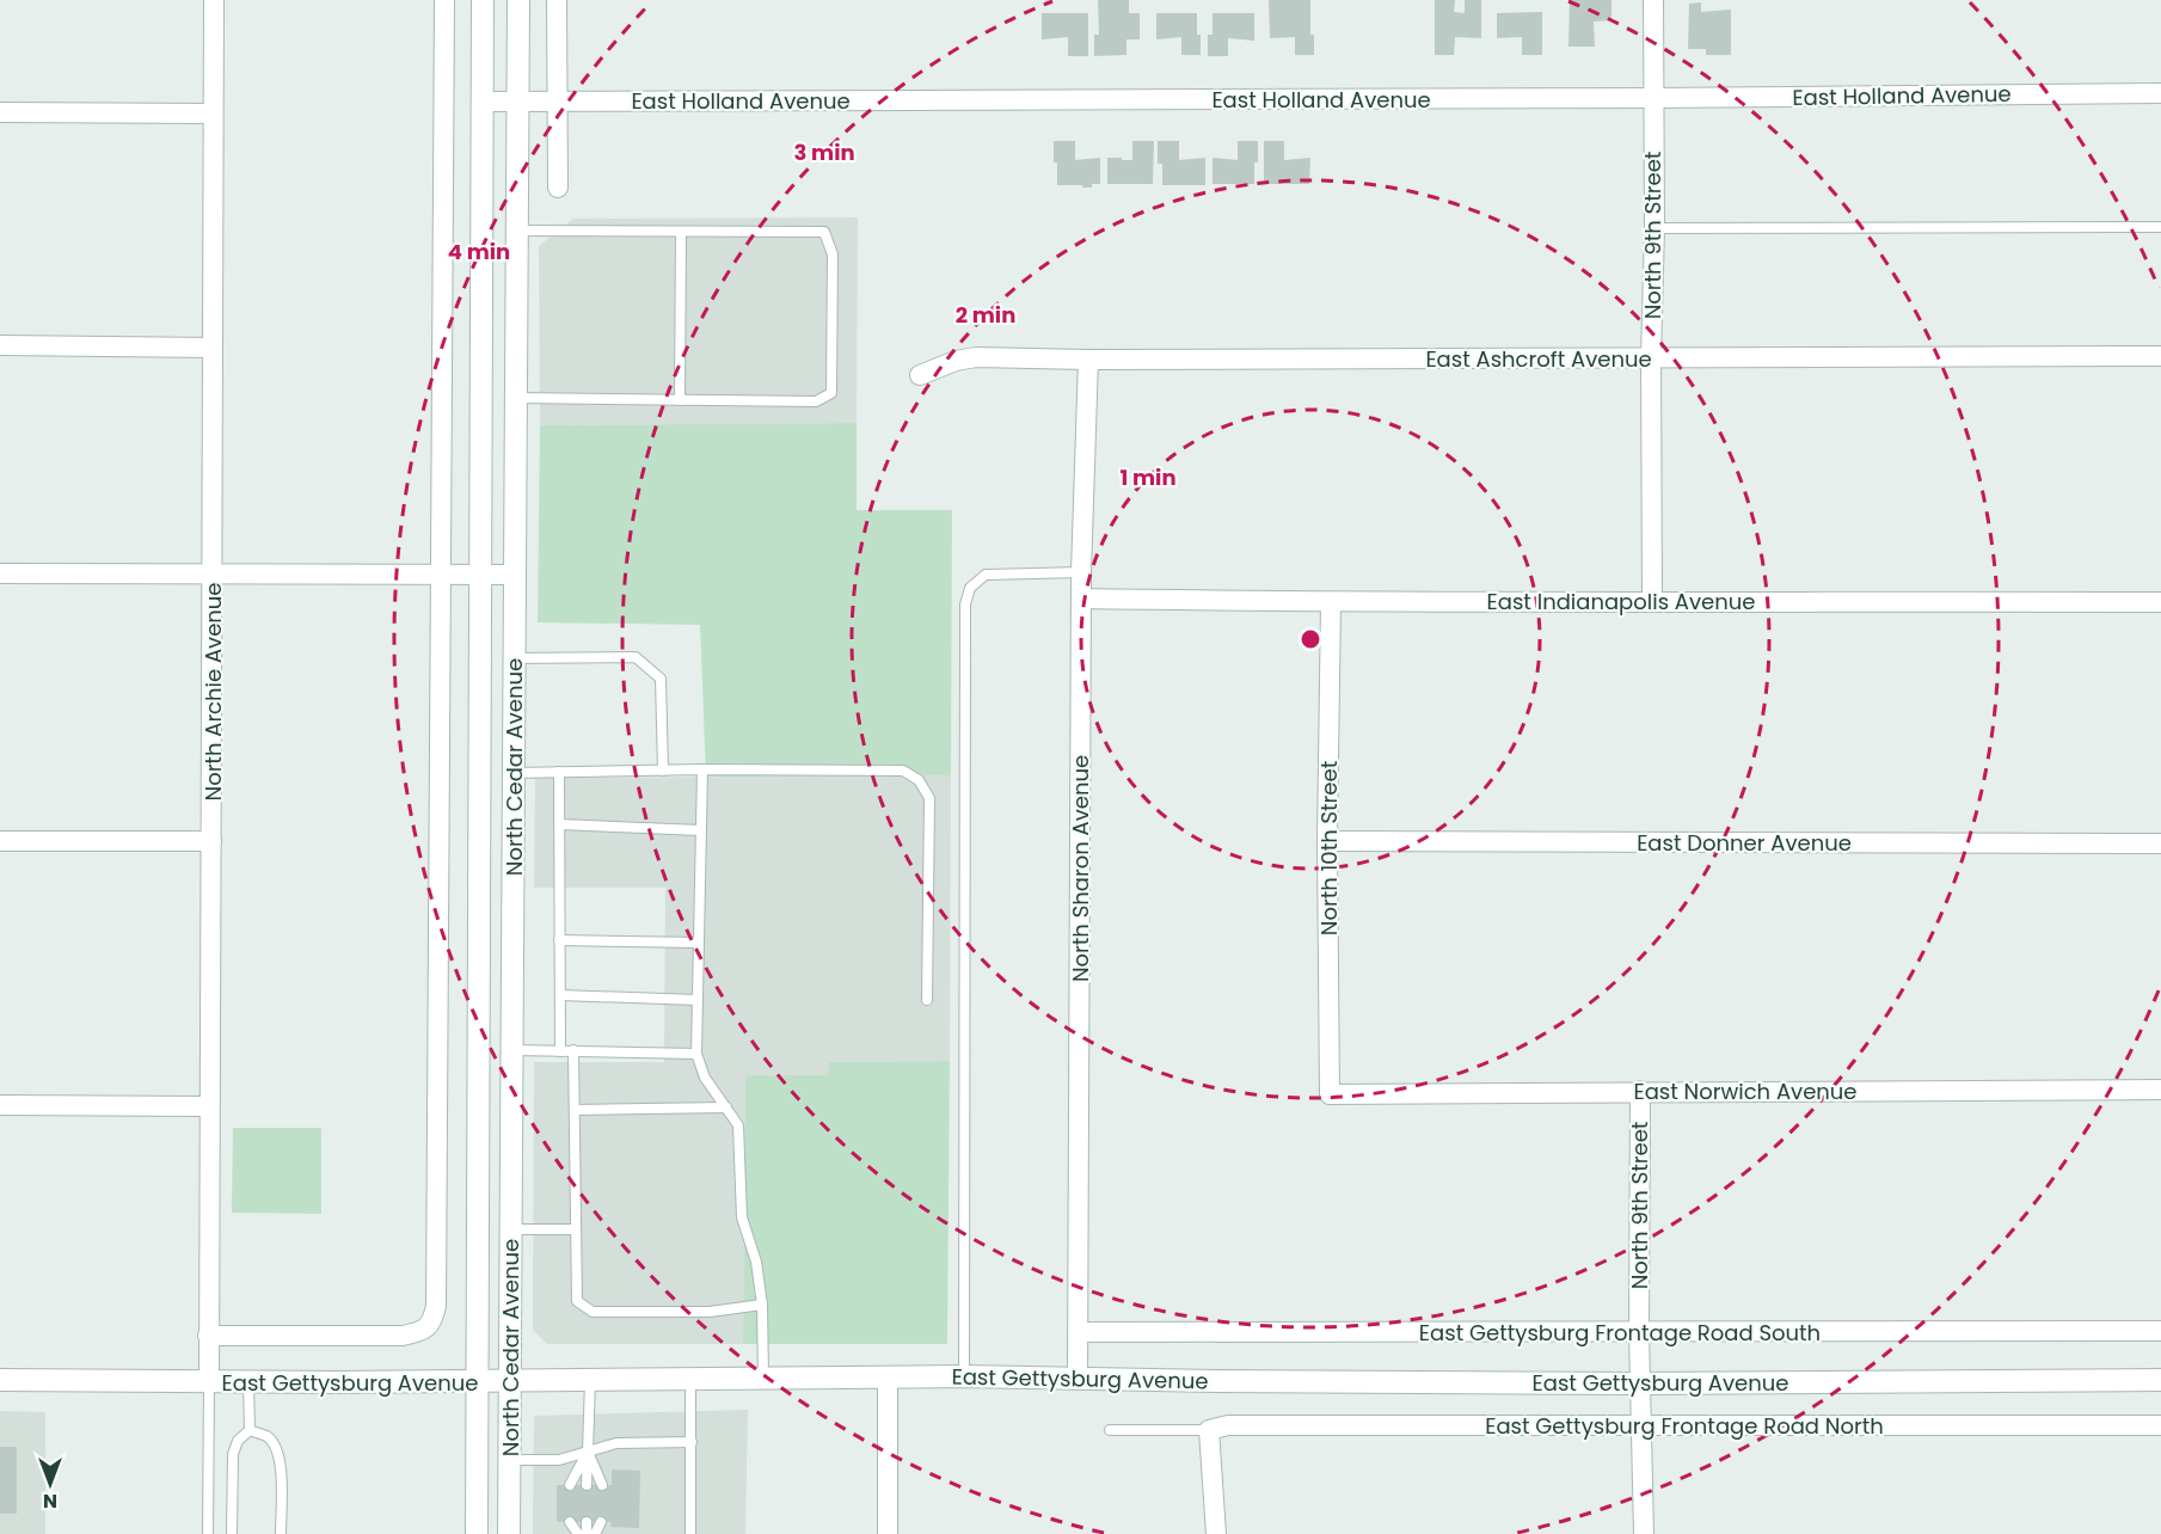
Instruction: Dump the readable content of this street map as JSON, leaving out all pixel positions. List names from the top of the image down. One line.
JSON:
{"streets":{"main road":["North Cedar Avenue","East Gettysburg Avenue"],"street":["East Holland Avenue","North 9th Street","East Ashcroft Avenue","East Indianapolis Avenue","North Archie Avenue","East Donner Avenue","North 10th Street","North Sharon Avenue","East Norwich Avenue","East Gettysburg Frontage Road South","East Gettysburg Frontage Road North"]},"crossings":[["East Holland Avenue","North 9th Street"],["East Holland Avenue","North Cedar Avenue"],["North 9th Street","East Ashcroft Avenue"],["North 9th Street","East Indianapolis Avenue"],["North 9th Street","East Norwich Avenue"],["North 9th Street","East Gettysburg Frontage Road South"],["North 9th Street","East Gettysburg Avenue"],["North 9th Street","East Gettysburg Frontage Road North"],["East Ashcroft Avenue","North Sharon Avenue"],["East Indianapolis Avenue","North 10th Street"],["East Indianapolis Avenue","North Sharon Avenue"],["North Archie Avenue","East Gettysburg Avenue"],["North Cedar Avenue","East Gettysburg Avenue"],["East Donner Avenue","North 10th Street"],["North 10th Street","East Norwich Avenue"],["North Sharon Avenue","East Gettysburg Frontage Road South"],["North Sharon Avenue","East Gettysburg Avenue"]],"north":"bottom","rings":["3 min","4 min","2 min","1 min"]}
